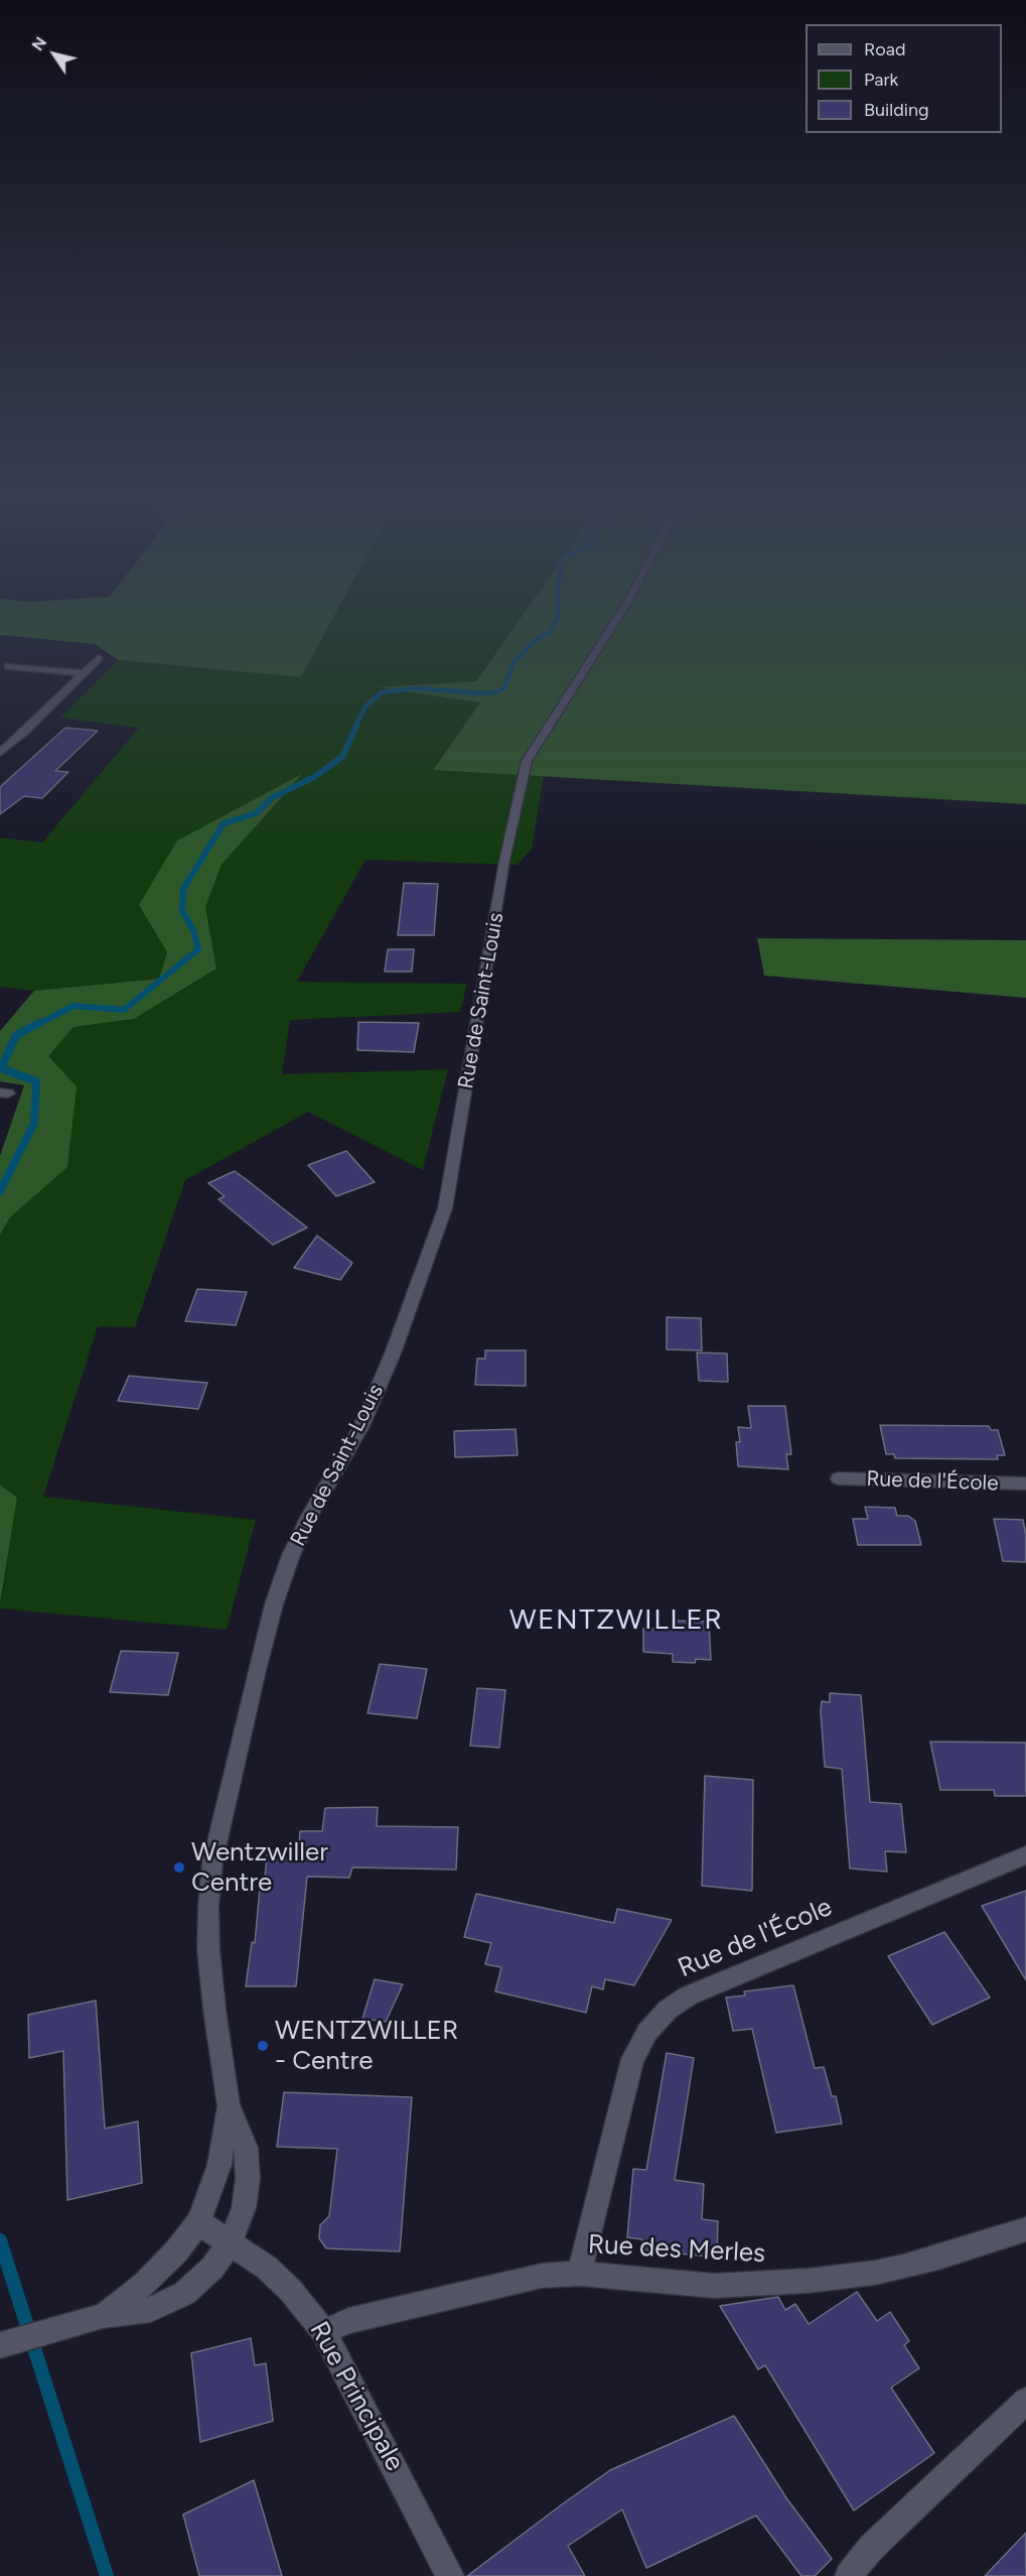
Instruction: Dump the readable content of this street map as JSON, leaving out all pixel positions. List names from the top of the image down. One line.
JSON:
{"streets":{"street":["Rue de Saint-Louis","Rue de l'École","Rue des Merles","Rue Principale"]},"crossings":[["Rue de Saint-Louis","Rue Principale"],["Rue de l'École","Rue des Merles"],["Rue des Merles","Rue Principale"]],"districts":["WENTZWILLER"],"places":["Wentzwiller Centre","WENTZWILLER - Centre"],"legend":["Road","Park","Building"],"north":"top left"}
